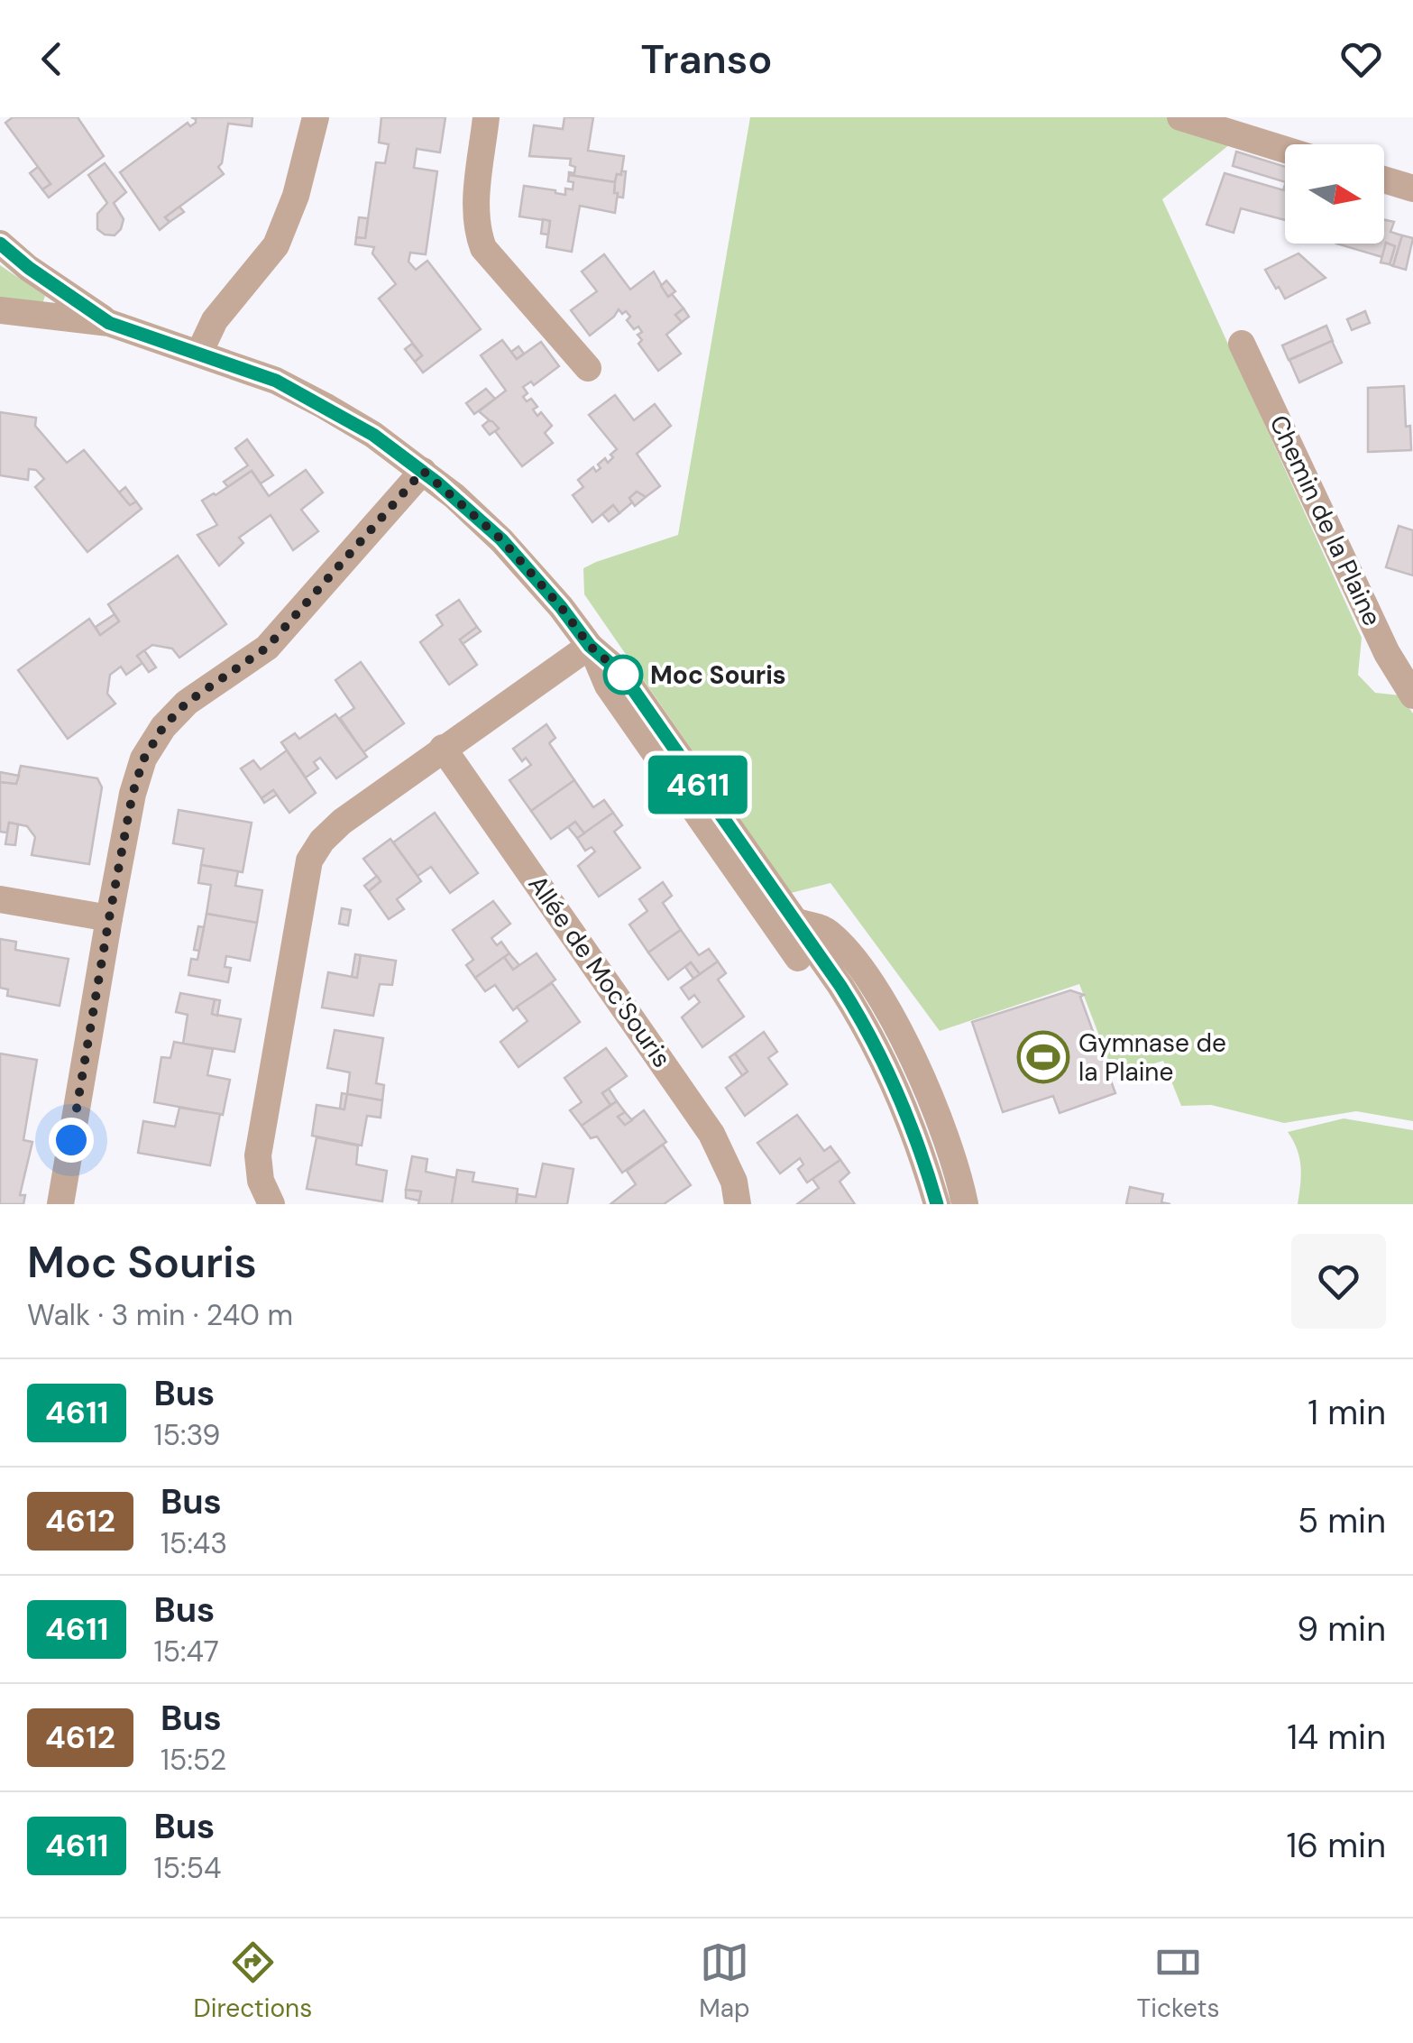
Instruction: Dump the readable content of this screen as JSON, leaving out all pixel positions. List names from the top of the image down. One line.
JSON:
{"streets":{"street":["Chemin de la Plaine","Allée de Moc'Souris"]},"places":{"other":["Moc Souris"],"sports":["Gymnase de la Plaine"]},"lines":["bus line 4611"],"north":"right","page":{"header":"Transo","on_map":"4611","heading":["Moc Souris","Walk · 3 min · 240 m"],"list":[{"mark":"4611","name":"Bus","note":"15:39","value":"1 min"},{"mark":"4612","name":"Bus","note":"15:43","value":"5 min"},{"mark":"4611","name":"Bus","note":"15:47","value":"9 min"},{"mark":"4612","name":"Bus","note":"15:52","value":"14 min"},{"mark":"4611","name":"Bus","note":"15:54","value":"16 min"}],"tabs":["Directions","Map","Tickets"]}}
